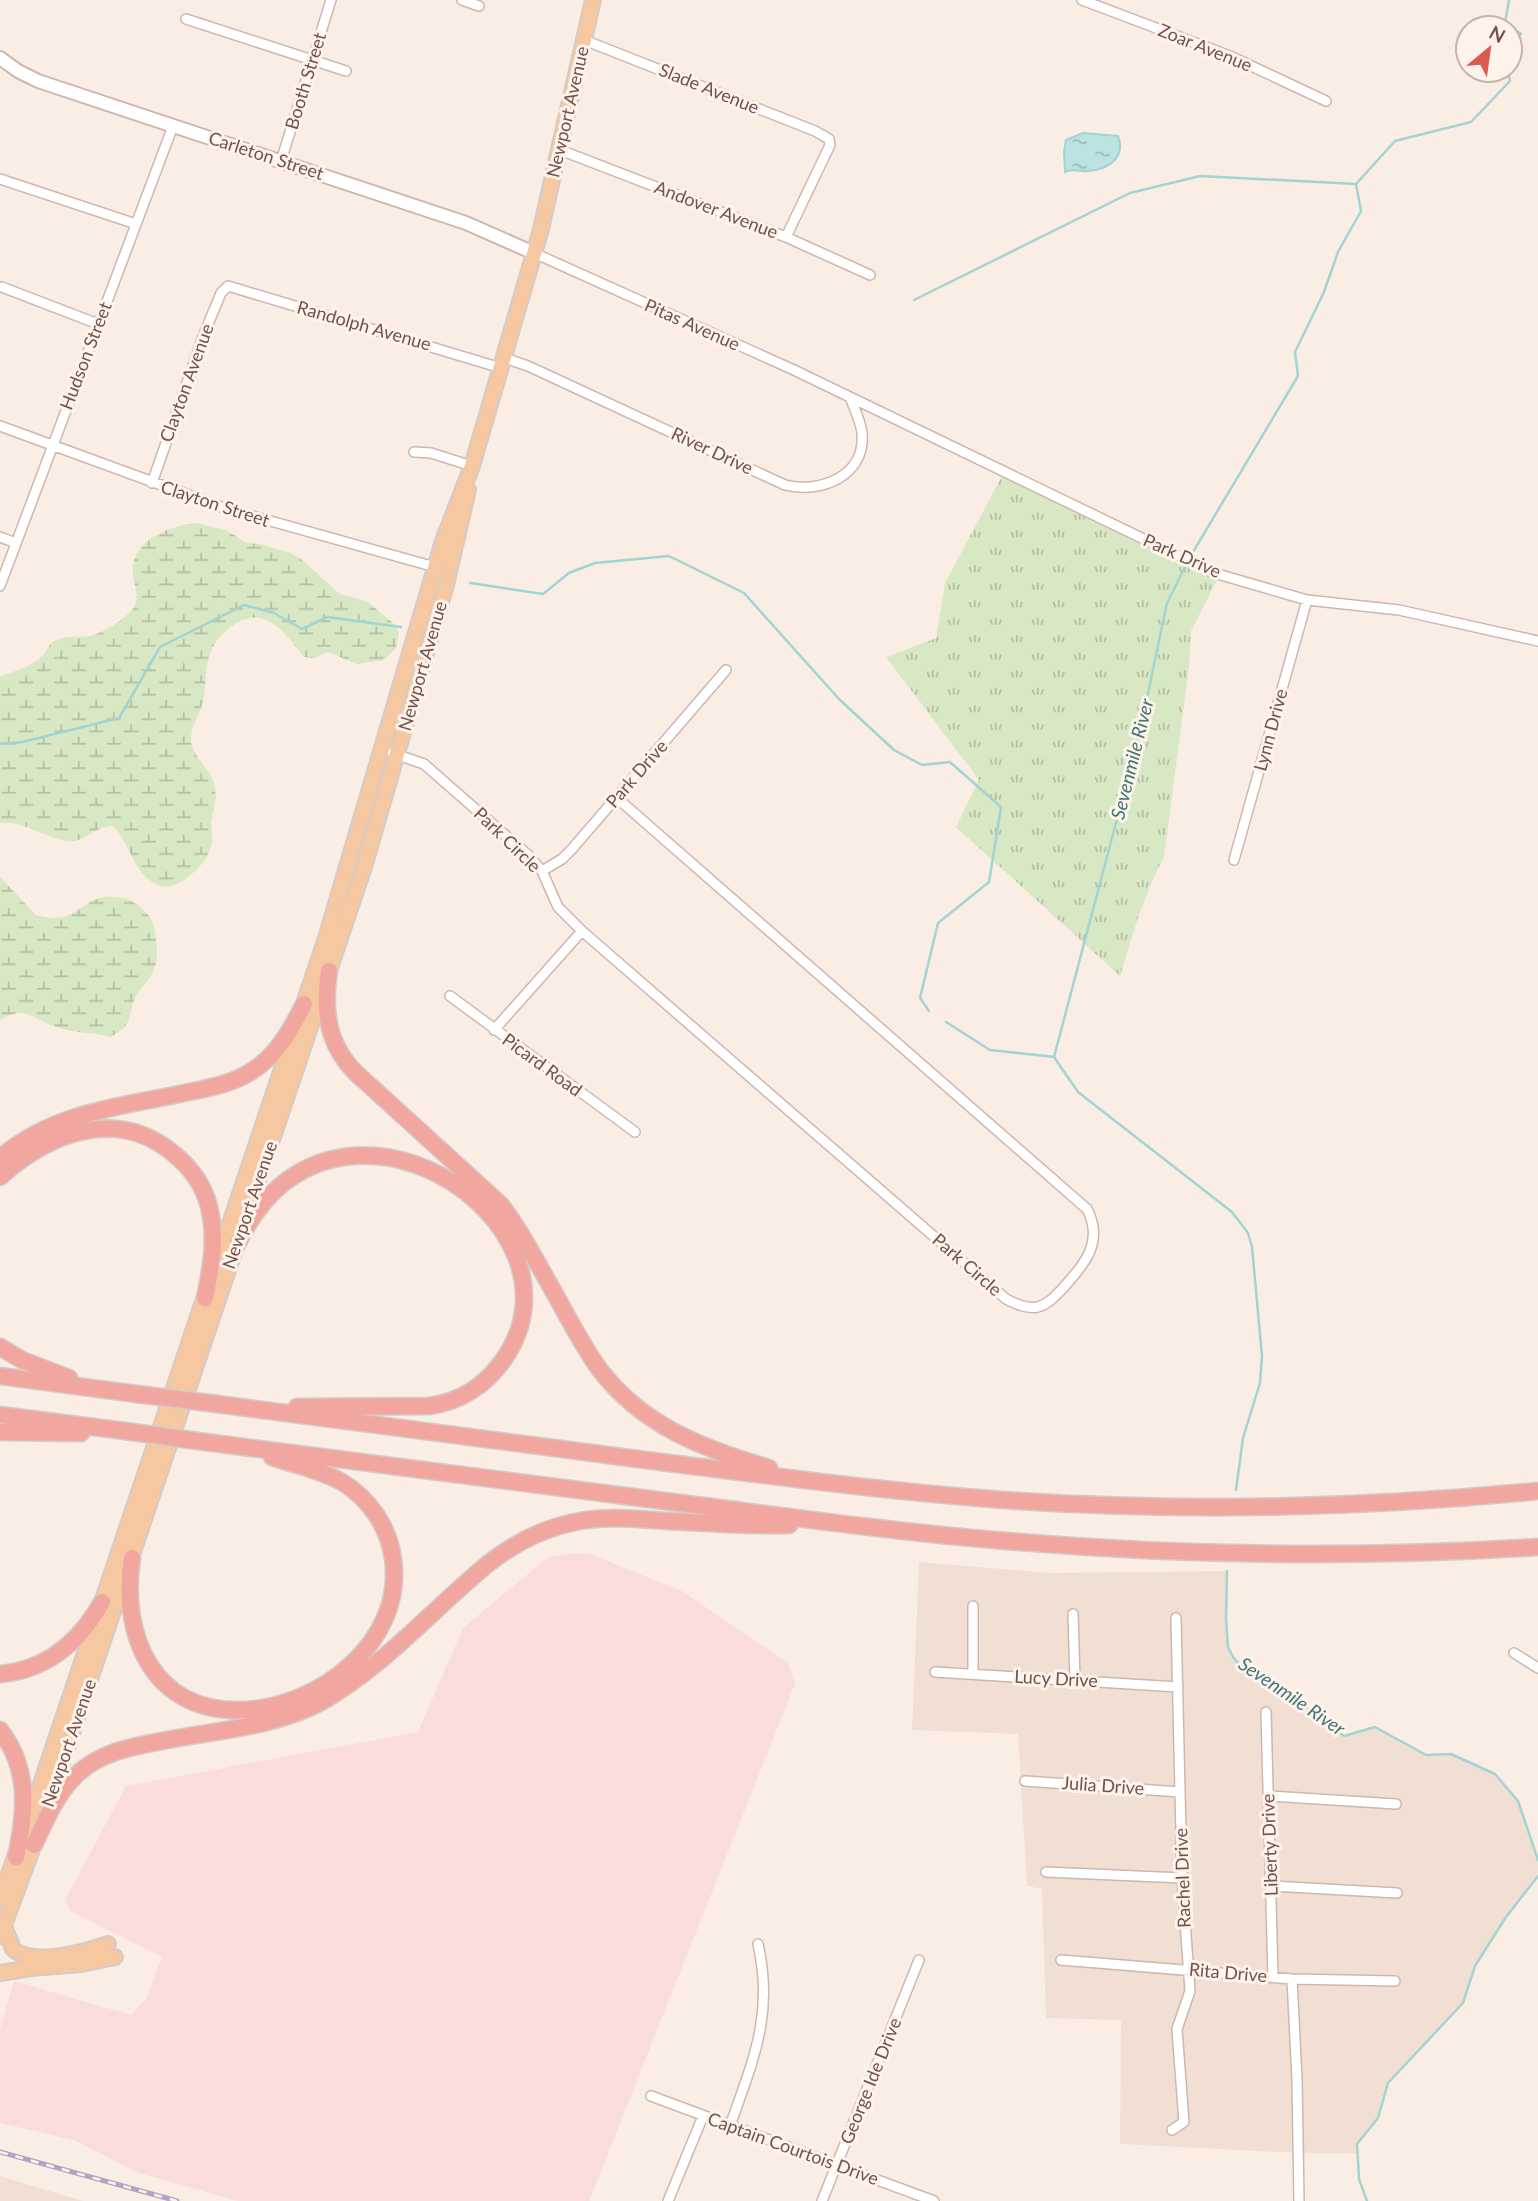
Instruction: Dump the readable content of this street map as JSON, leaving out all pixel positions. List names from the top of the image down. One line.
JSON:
{"streets":{"main road":["Newport Avenue"],"street":["Zoar Avenue","Booth Street","Slade Avenue","Carleton Street","Andover Avenue","Pitas Avenue","Randolph Avenue","Hudson Street","Clayton Avenue","River Drive","Clayton Street","Park Drive","Lynn Drive","Park Circle","Picard Road","Lucy Drive","Julia Drive","Liberty Drive","Rachel Drive","Rita Drive","George Ide Drive","Captain Courtois Drive"]},"crossings":[["Booth Street","Carleton Street"],["Slade Avenue","Newport Avenue"],["Slade Avenue","Andover Avenue"],["Newport Avenue","Carleton Street"],["Newport Avenue","Andover Avenue"],["Newport Avenue","Pitas Avenue"],["Newport Avenue","Randolph Avenue"],["Newport Avenue","River Drive"],["Newport Avenue","Clayton Street"],["Newport Avenue","Park Circle"],["Carleton Street","Pitas Avenue"],["Carleton Street","Hudson Street"],["Pitas Avenue","River Drive"],["Pitas Avenue","Park Drive"],["Randolph Avenue","Clayton Avenue"],["Randolph Avenue","River Drive"],["Hudson Street","Clayton Street"],["Clayton Avenue","Clayton Street"],["River Drive","Park Drive"],["Park Drive","Lynn Drive"],["Park Drive","Park Circle"],["Lucy Drive","Rachel Drive"],["Julia Drive","Rachel Drive"],["Liberty Drive","Rita Drive"],["Rachel Drive","Rita Drive"],["George Ide Drive","Captain Courtois Drive"]],"water":["Sevenmile River"],"north":"top right"}
